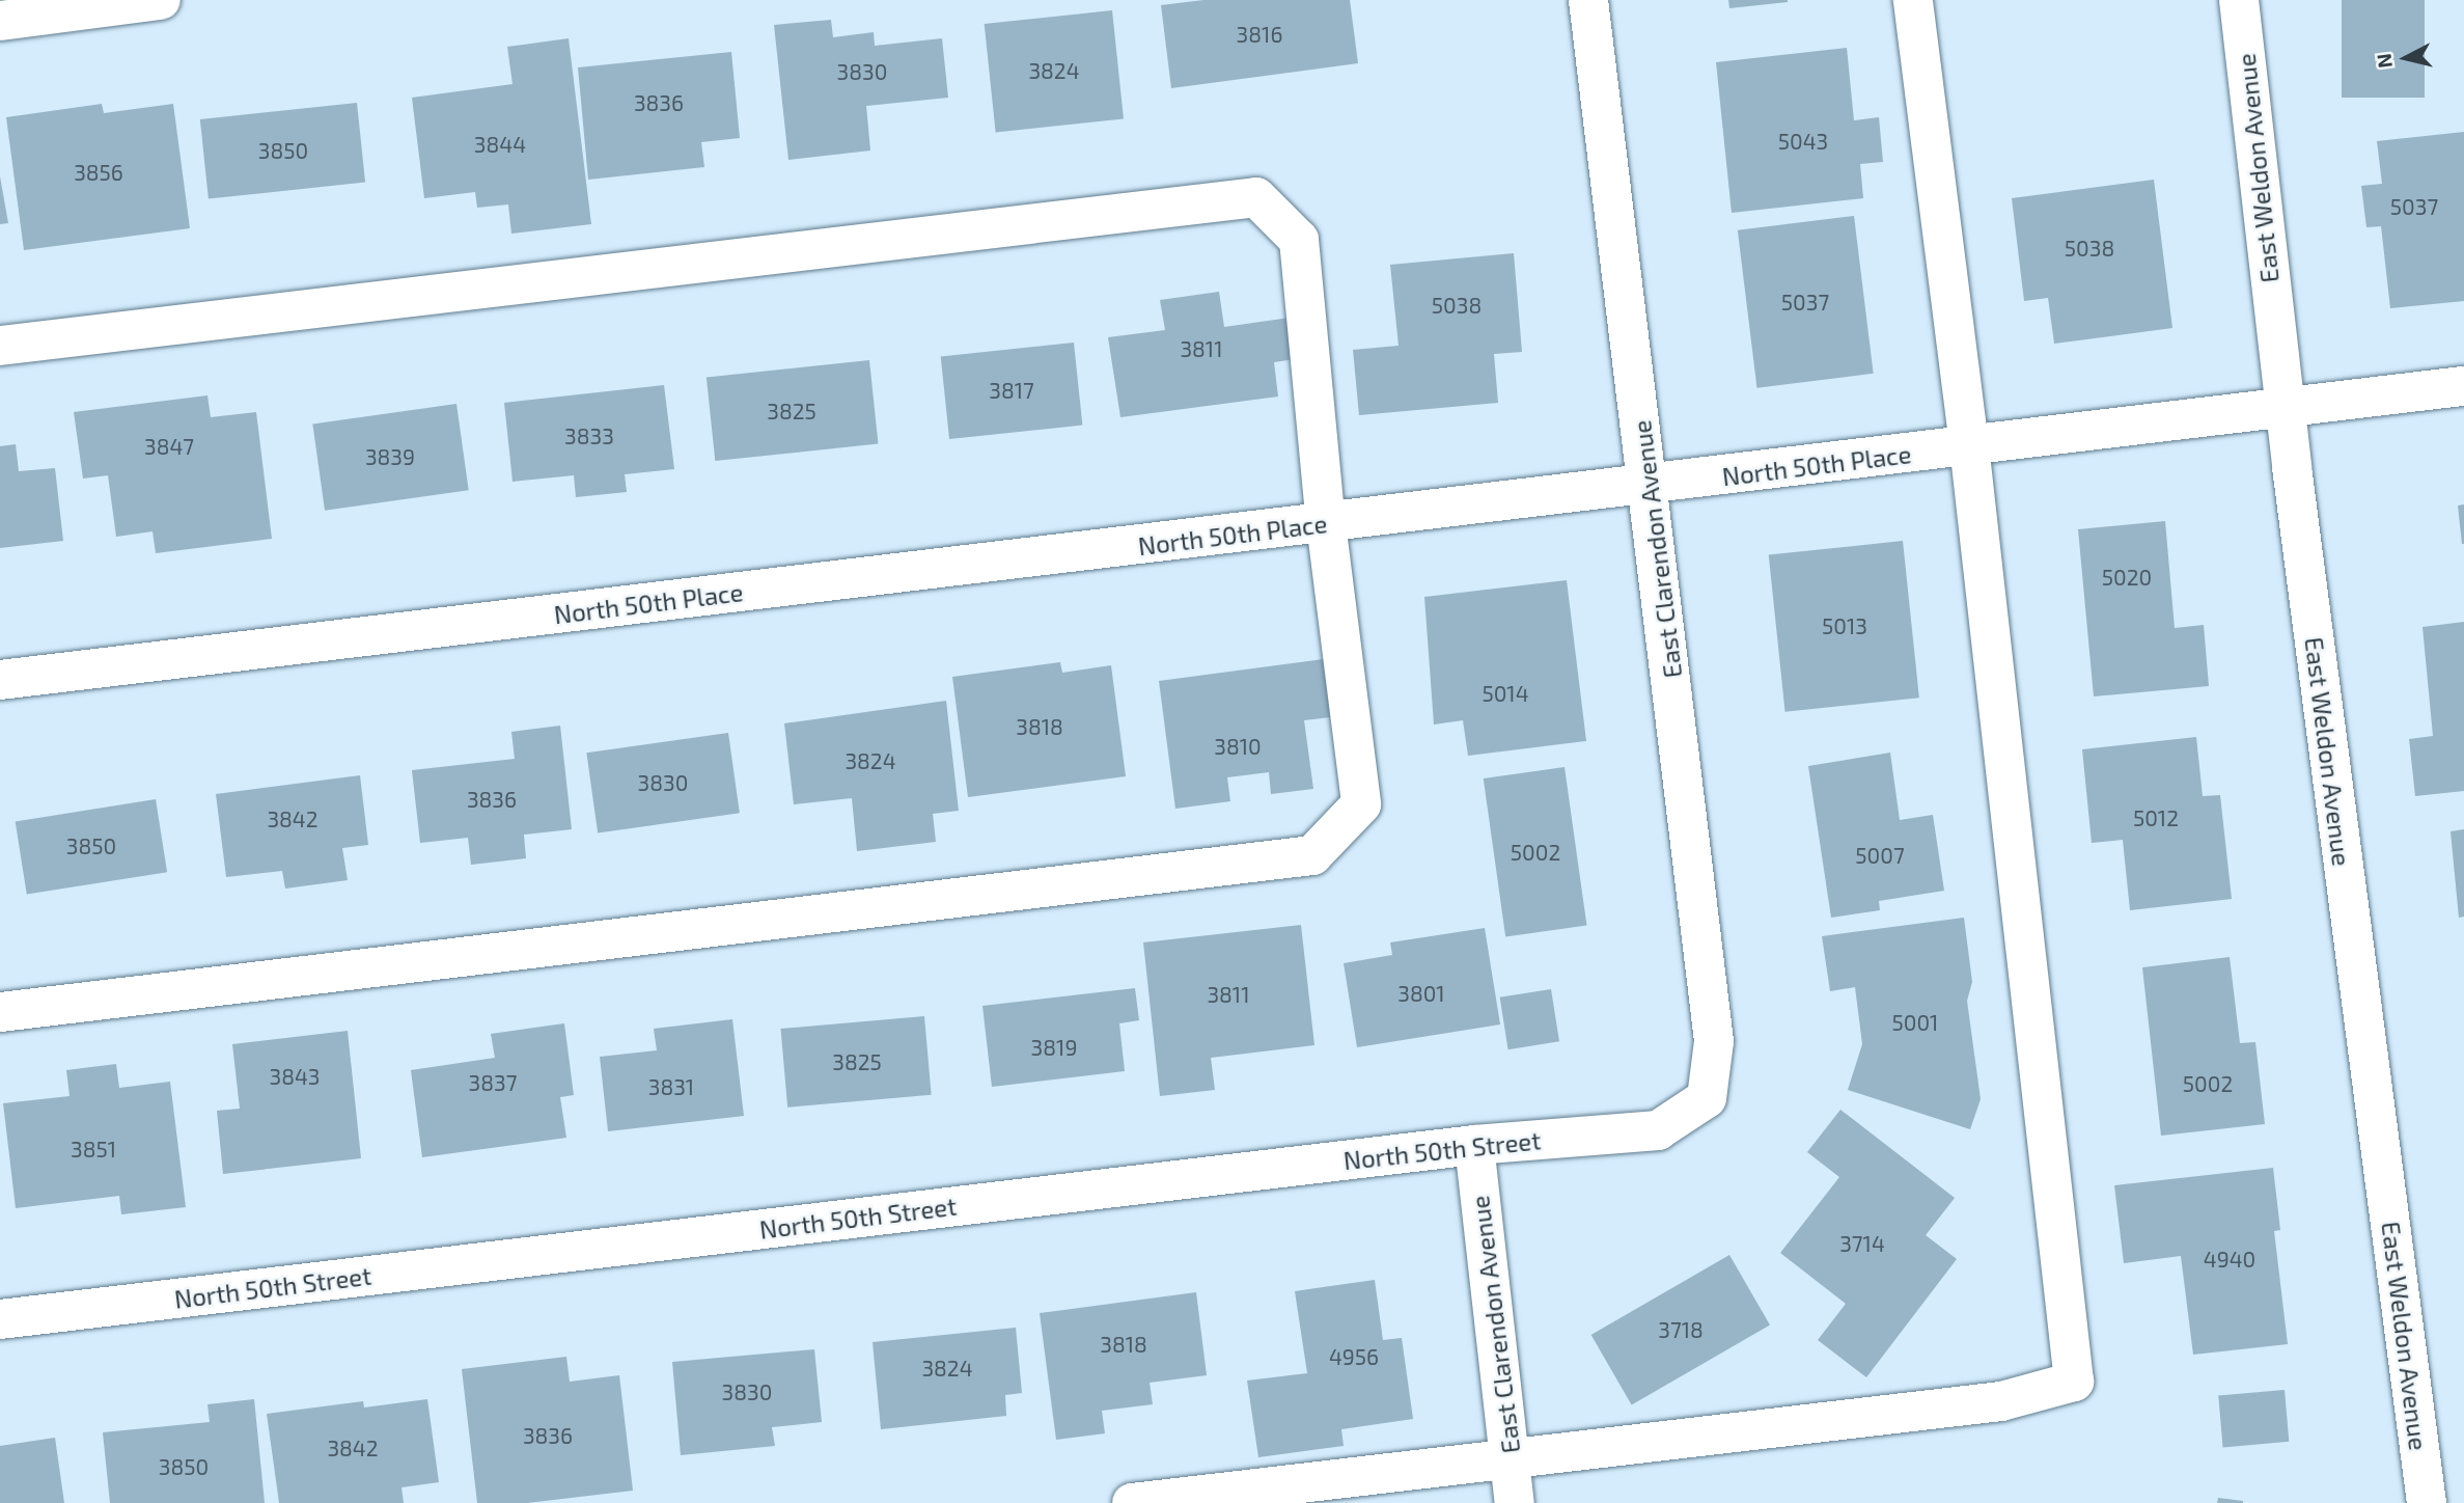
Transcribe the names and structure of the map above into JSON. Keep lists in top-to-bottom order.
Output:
{
  "streets": {
    "street": [
      "East Weldon Avenue",
      "North 50th Place",
      "East Clarendon Avenue",
      "North 50th Street"
    ]
  },
  "crossings": [
    ["East Weldon Avenue", "North 50th Place"],
    ["North 50th Place", "East Clarendon Avenue"],
    ["East Clarendon Avenue", "North 50th Street"]
  ],
  "house_numbers": [
    "3816",
    "3824",
    "3830",
    "3836",
    "5043",
    "3844",
    "3850",
    "3856",
    "5037",
    "5038",
    "5037",
    "5038",
    "3811",
    "3817",
    "3825",
    "3833",
    "3847",
    "3839",
    "5020",
    "5013",
    "5014",
    "3818",
    "3810",
    "3824",
    "3830",
    "3836",
    "5012",
    "3842",
    "3850",
    "5002",
    "5007",
    "3801",
    "3811",
    "5001",
    "3819",
    "3825",
    "3843",
    "3837",
    "5002",
    "3831",
    "3851",
    "3714",
    "4940",
    "3718",
    "3818",
    "4956",
    "3824",
    "3830",
    "3836",
    "3842",
    "3850"
  ],
  "north": "left"
}
